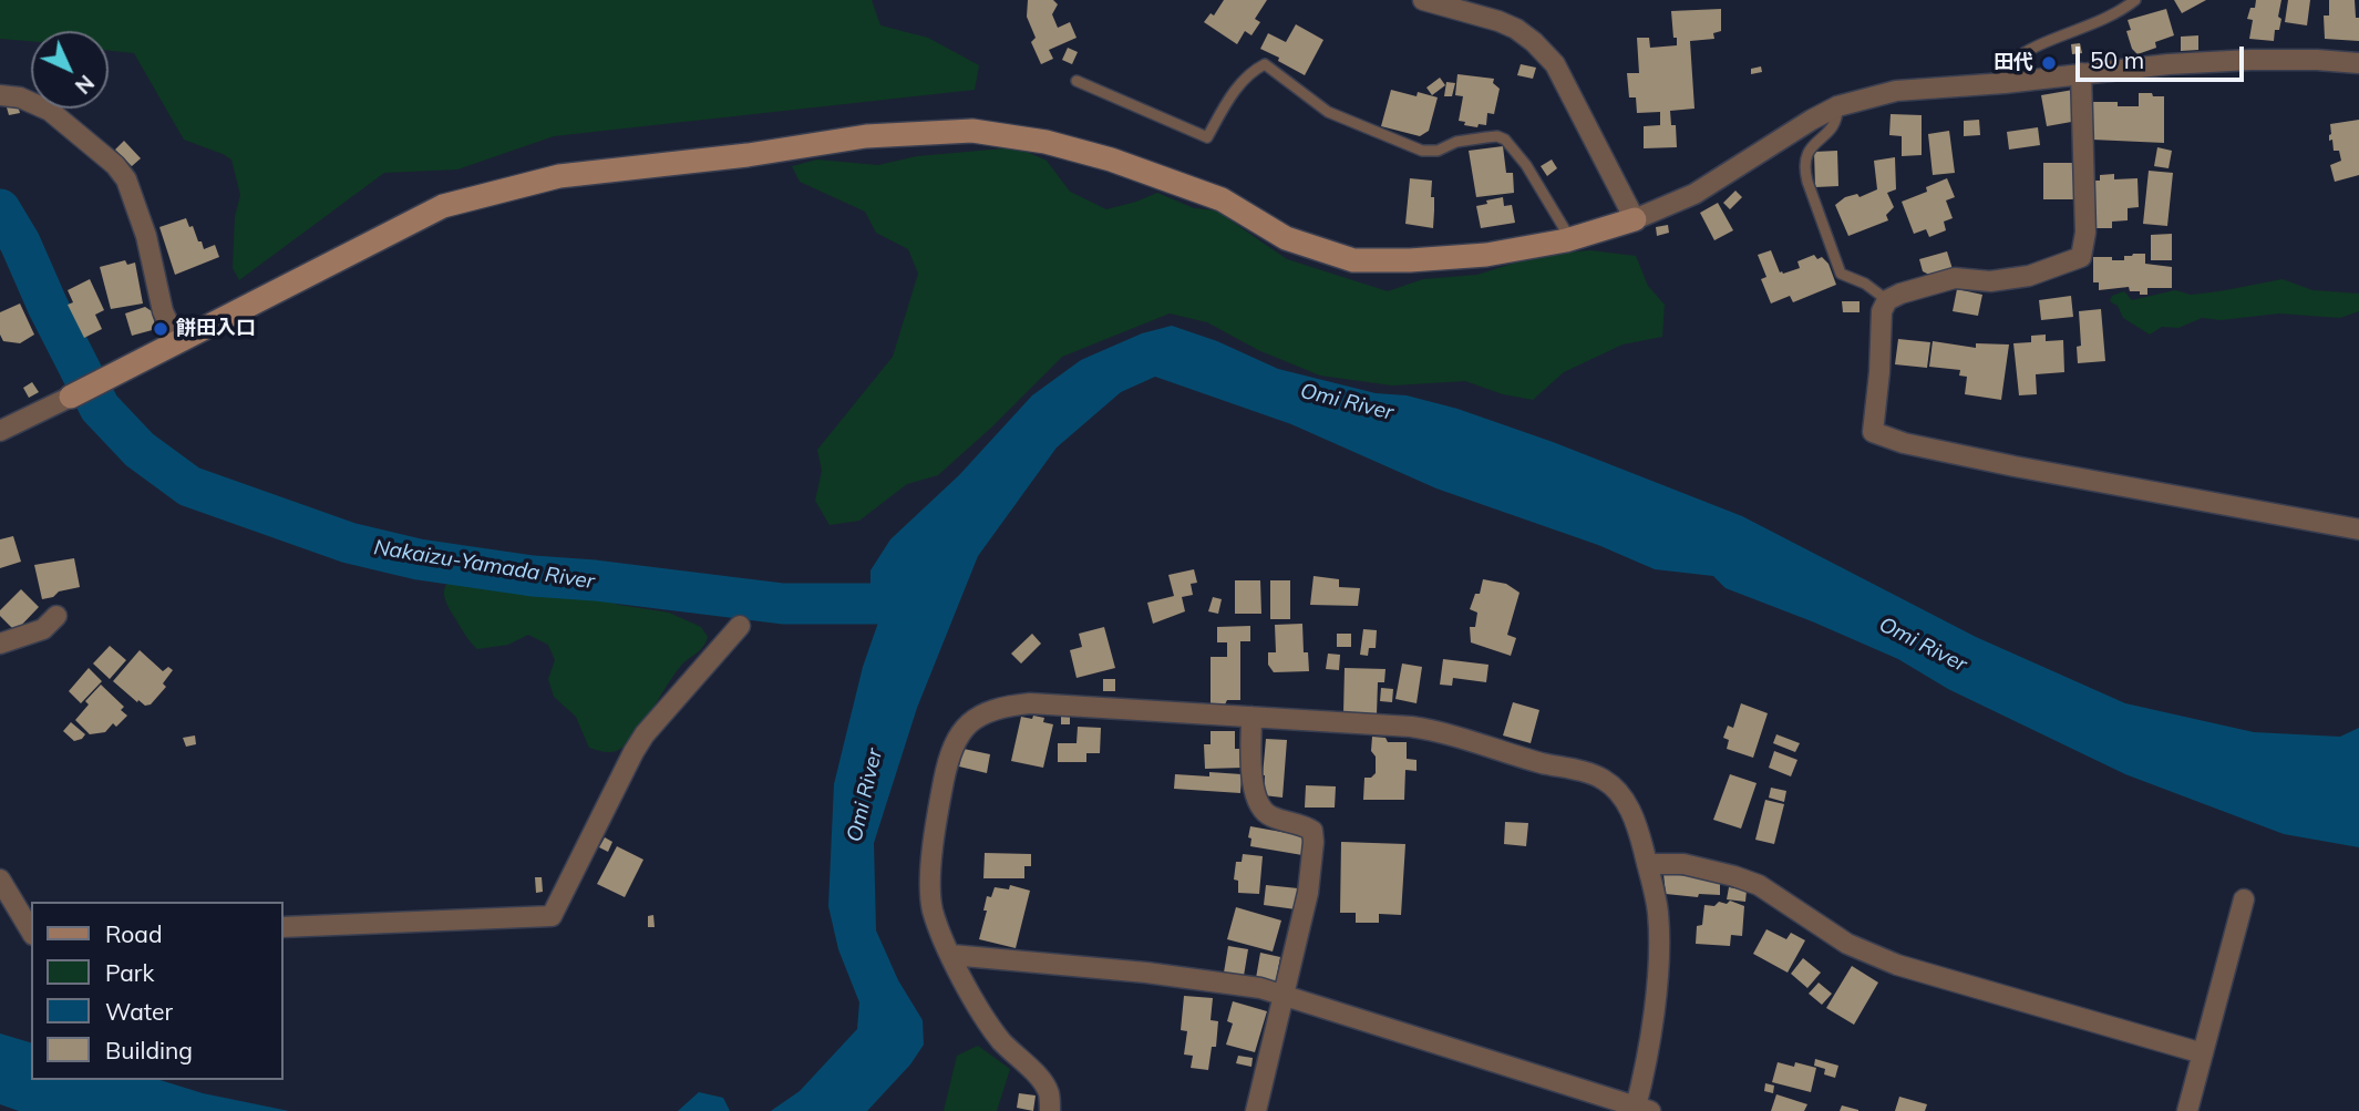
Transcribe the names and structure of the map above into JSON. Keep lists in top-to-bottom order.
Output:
{
  "water": ["Omi River", "Nakaizu-Yamada River"],
  "places": ["田代", "餅田入口"],
  "legend": [
    "Road",
    "Park",
    "Water",
    "Building"
  ],
  "scale_bar": "50 m",
  "north": "bottom right"
}
